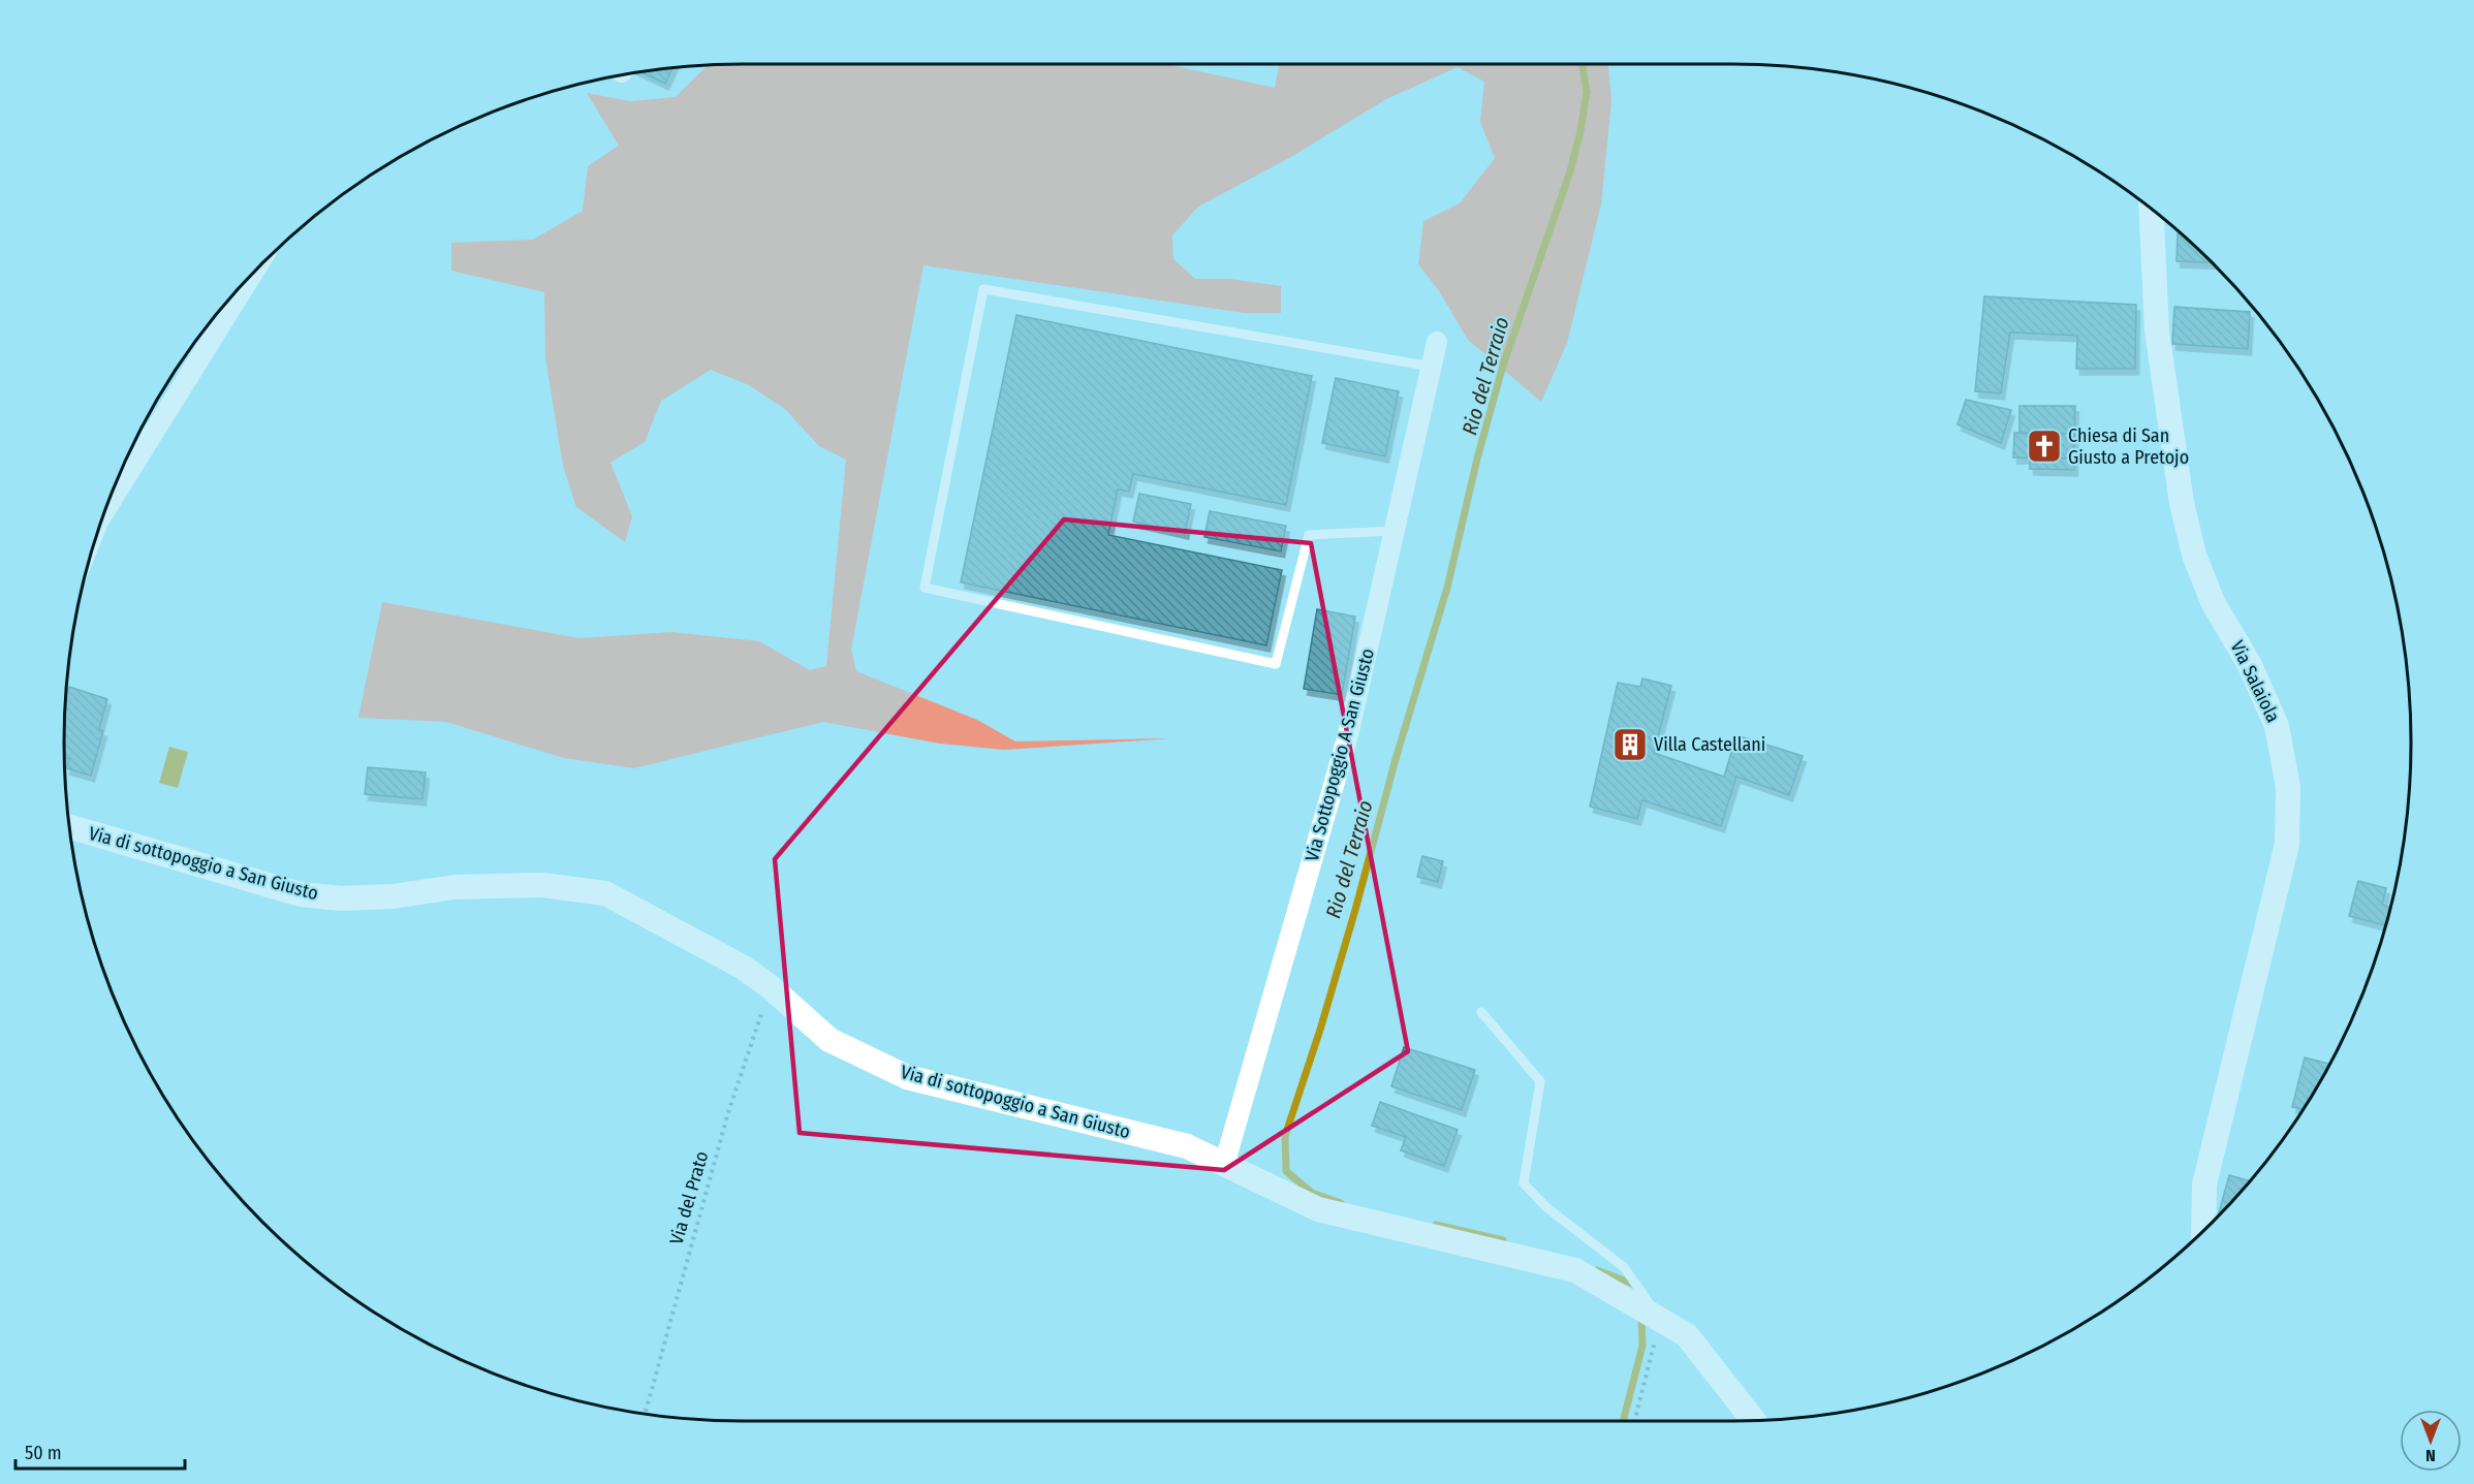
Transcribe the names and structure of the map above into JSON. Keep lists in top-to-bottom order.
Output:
{
  "streets": {
    "street": ["Via Salaiola", "Via Sottopoggio A San Giusto", "Via di sottopoggio a San Giusto"],
    "path": ["Via del Prato"]
  },
  "crossings": [
    ["Via Sottopoggio A San Giusto", "Via di sottopoggio a San Giusto"],
    ["Via di sottopoggio a San Giusto", "Via del Prato"]
  ],
  "water": ["Rio del Terraio"],
  "places": {
    "church": ["Chiesa di San Giusto a Pretojo"],
    "building": ["Villa Castellani"]
  },
  "scale_bar": "50 m",
  "north": "bottom"
}
